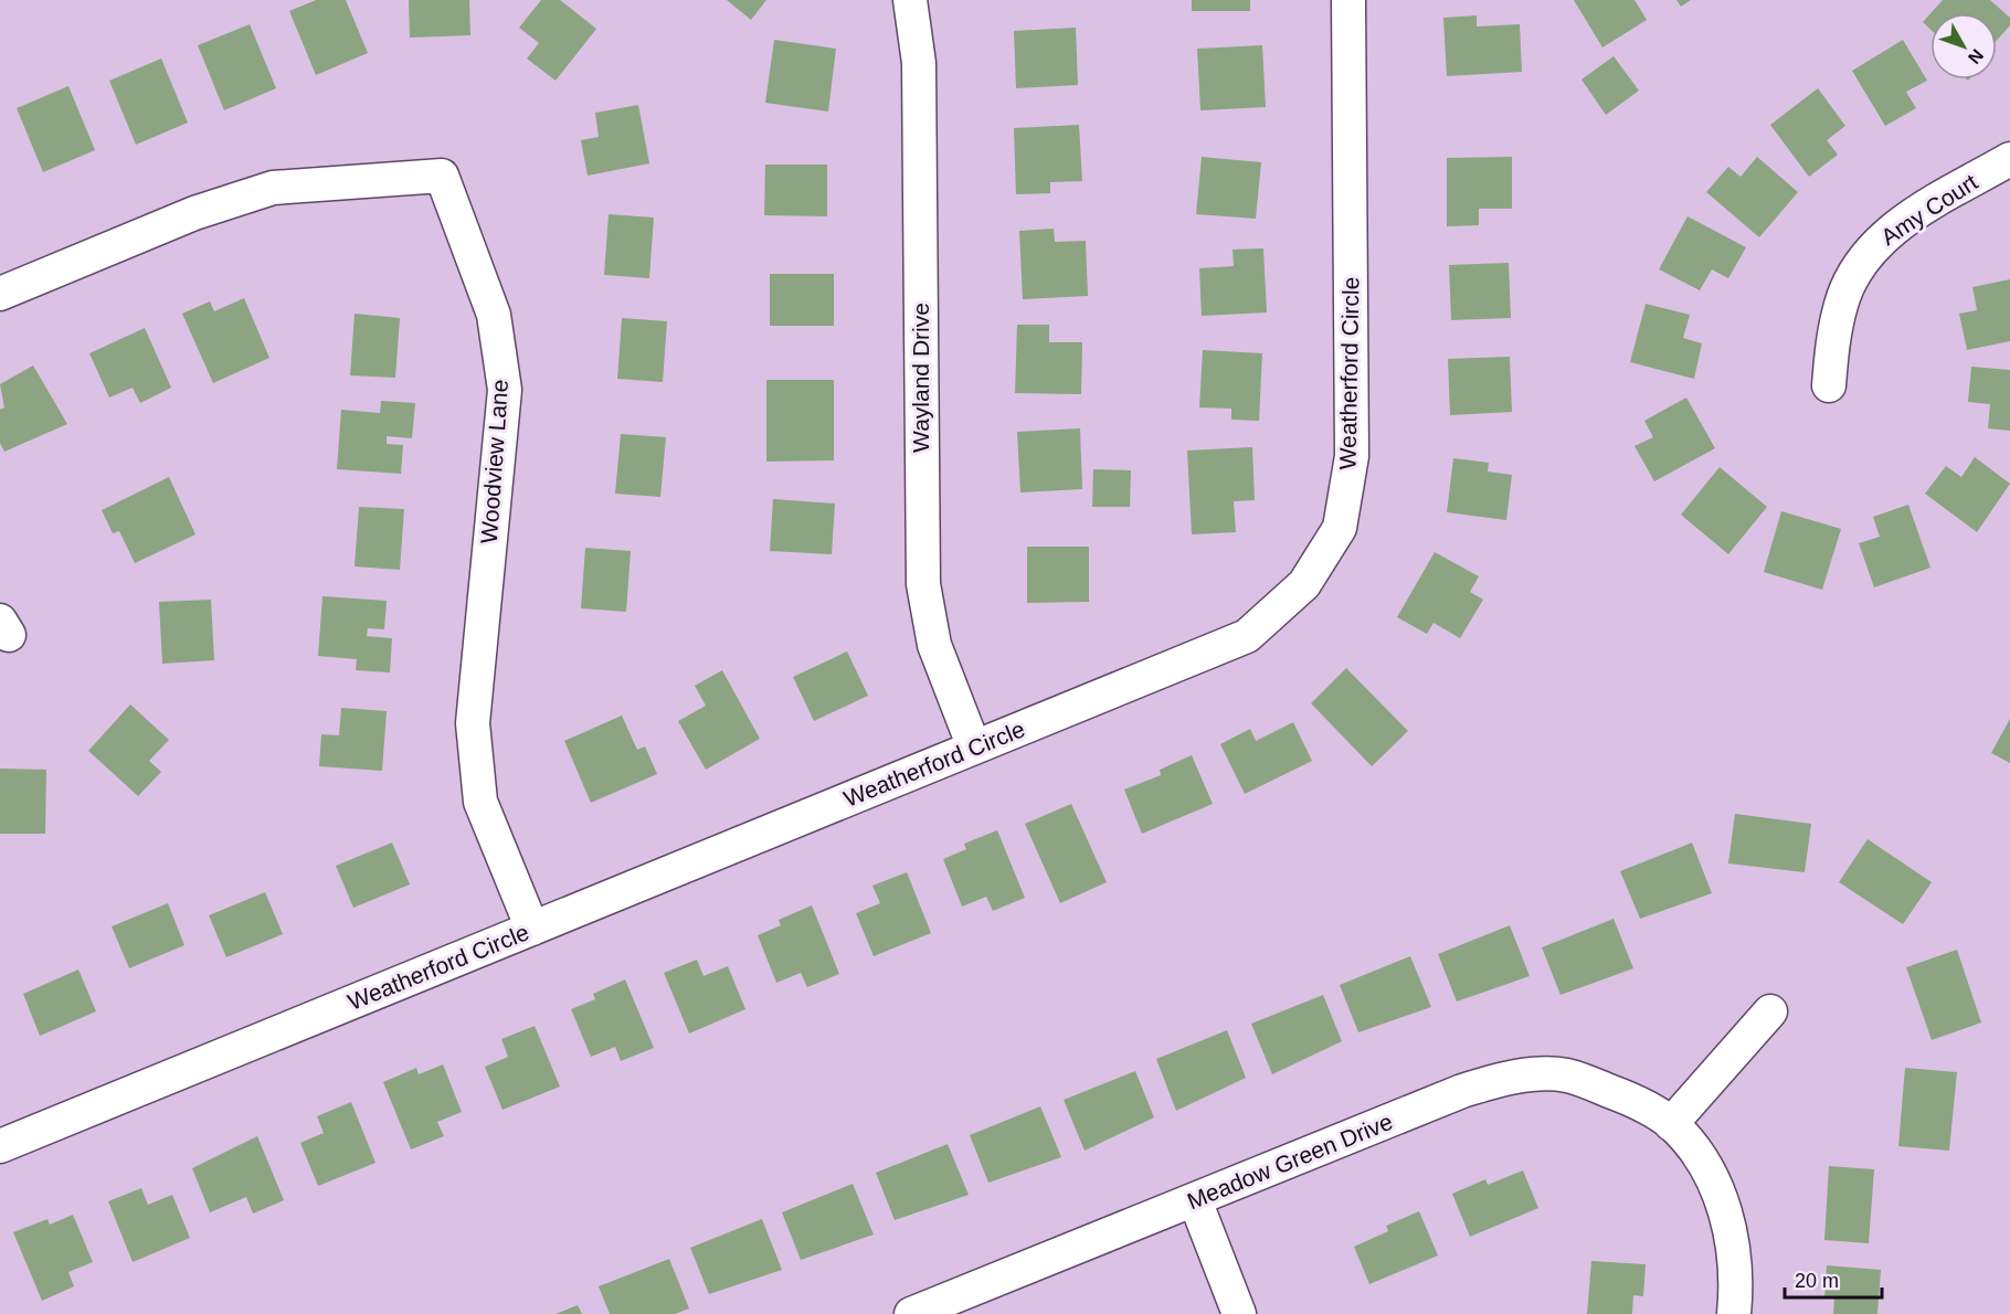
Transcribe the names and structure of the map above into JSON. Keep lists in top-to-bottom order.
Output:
{
  "streets": {
    "street": [
      "Amy Court",
      "Weatherford Circle",
      "Wayland Drive",
      "Woodview Lane",
      "Meadow Green Drive"
    ]
  },
  "crossings": [
    ["Weatherford Circle", "Wayland Drive"],
    ["Weatherford Circle", "Woodview Lane"]
  ],
  "scale_bar": "20 m",
  "north": "bottom right"
}
